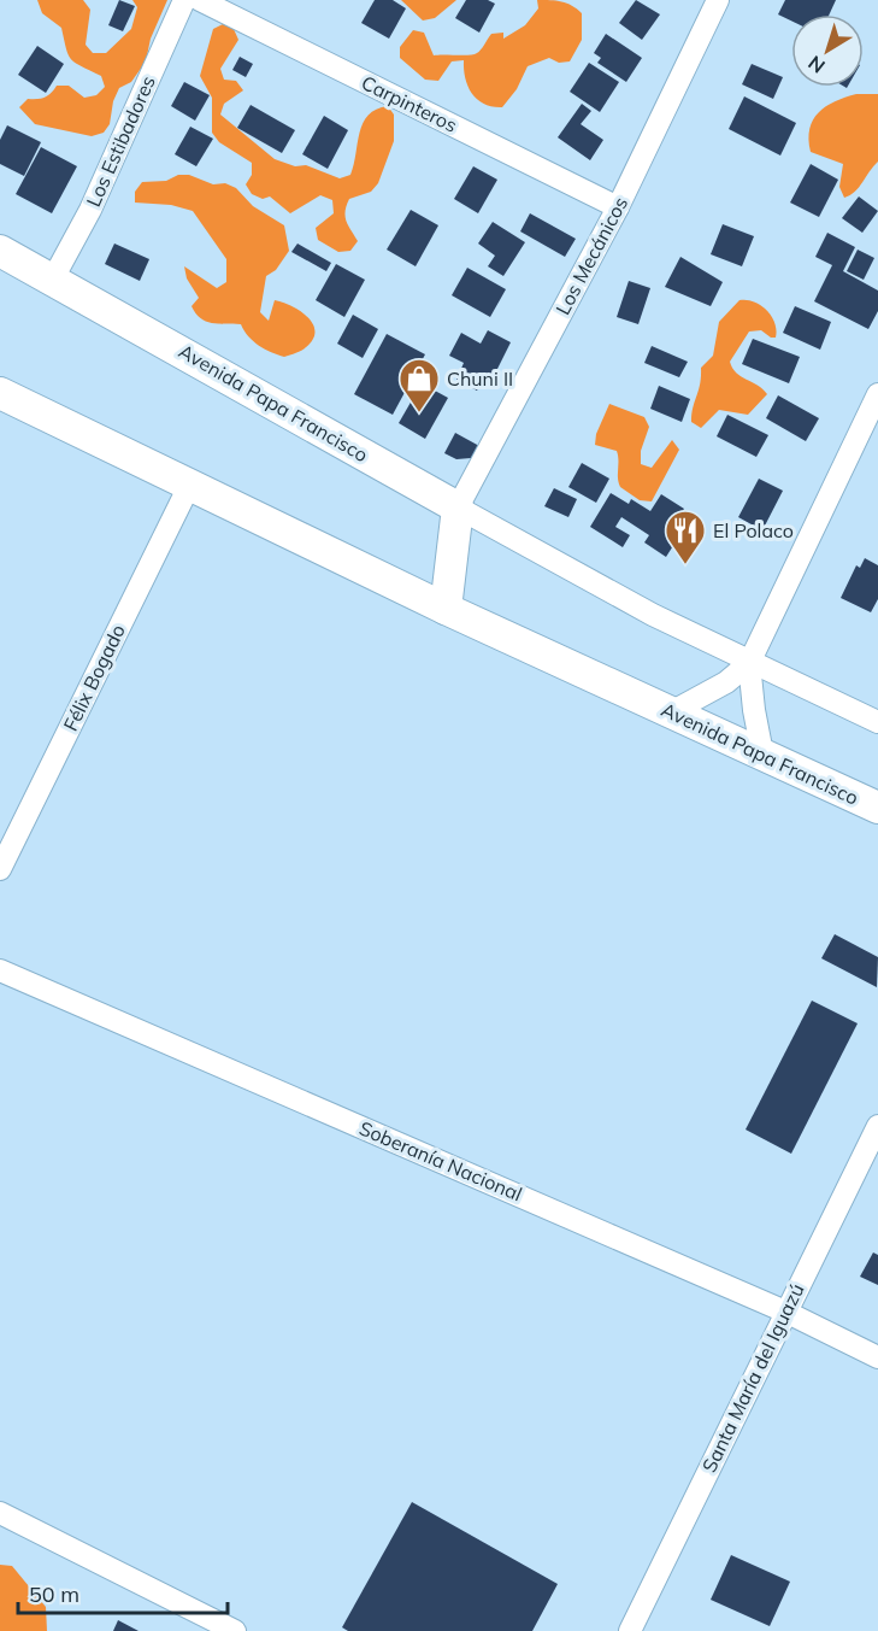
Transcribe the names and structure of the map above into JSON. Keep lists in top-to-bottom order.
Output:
{
  "streets": {
    "main road": ["Avenida Papa Francisco"],
    "street": [
      "Carpinteros",
      "Los Estibadores",
      "Los Mecánicos",
      "Félix Bogado",
      "Soberanía Nacional",
      "Santa María del Iguazú"
    ]
  },
  "crossings": [
    ["Carpinteros", "Los Mecánicos"],
    ["Los Estibadores", "Avenida Papa Francisco"],
    ["Los Mecánicos", "Avenida Papa Francisco"],
    ["Avenida Papa Francisco", "Félix Bogado"],
    ["Soberanía Nacional", "Santa María del Iguazú"]
  ],
  "places": {
    "shop": ["Chuni II"],
    "restaurant": ["El Polaco"]
  },
  "scale_bar": "50 m",
  "north": "bottom left"
}
